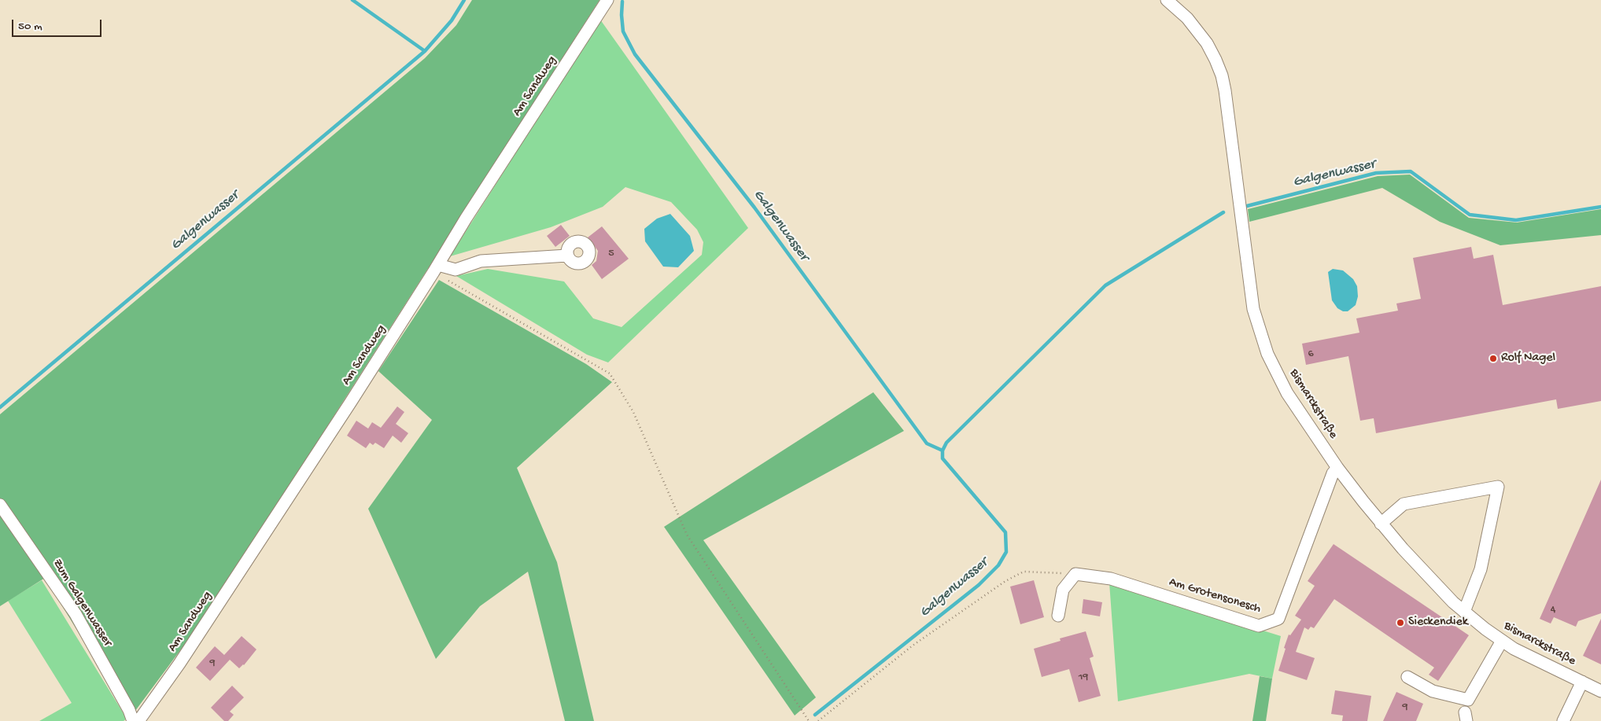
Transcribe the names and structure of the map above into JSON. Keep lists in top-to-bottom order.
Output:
{
  "streets": {
    "street": [
      "Am Sandweg",
      "Bismarckstraße",
      "Am Grotensonesch",
      "Zum Galgenwasser"
    ]
  },
  "crossings": [
    ["Bismarckstraße", "Am Grotensonesch"]
  ],
  "water": ["Galgenwasser"],
  "places": ["Rolf Nagel", "Sieckendiek"],
  "house_numbers": [
    "5",
    "6",
    "4",
    "9",
    "19",
    "9"
  ],
  "scale_bar": "50 m"
}
